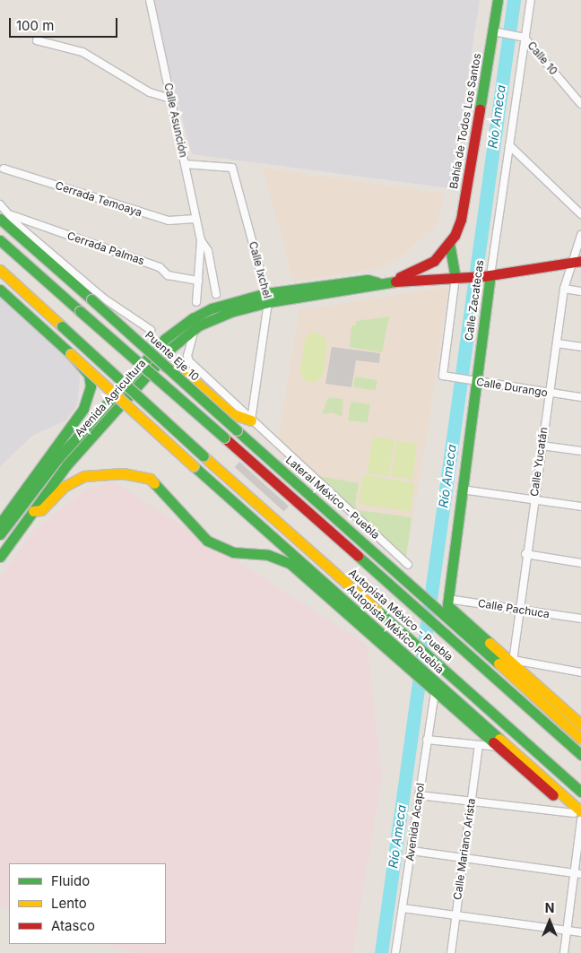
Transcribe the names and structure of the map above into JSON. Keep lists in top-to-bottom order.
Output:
{
  "streets": {
    "main road": [
      "Bahía de Todos Los Santos",
      "Calle Zacatecas",
      "Puente Eje 10",
      "Avenida Agricultura",
      "Lateral México - Puebla",
      "Autopista México - Puebla",
      "Autopista México Puebla"
    ],
    "street": [
      "Calle 10",
      "Calle Asunción",
      "Cerrada Temoaya",
      "Cerrada Palmas",
      "Calle Ixchel",
      "Calle Durango",
      "Calle Yucatán",
      "Calle Pachuca",
      "Avenida Acapol",
      "Calle Mariano Arista"
    ]
  },
  "crossings": [
    ["Calle 10", "Bahía de Todos Los Santos"],
    ["Calle 10", "Calle Zacatecas"],
    ["Calle Asunción", "Cerrada Temoaya"],
    ["Calle Asunción", "Cerrada Palmas"],
    ["Calle Asunción", "Calle Ixchel"],
    ["Bahía de Todos Los Santos", "Avenida Agricultura"],
    ["Calle Ixchel", "Avenida Agricultura"],
    ["Calle Zacatecas", "Calle Durango"],
    ["Calle Zacatecas", "Calle Pachuca"],
    ["Puente Eje 10", "Lateral México - Puebla"],
    ["Calle Durango", "Calle Yucatán"],
    ["Calle Yucatán", "Calle Pachuca"],
    ["Autopista México Puebla", "Avenida Acapol"]
  ],
  "water": ["Río Ameca"],
  "legend": ["Fluido", "Lento", "Atasco"],
  "scale_bar": "100 m",
  "north": "top"
}
